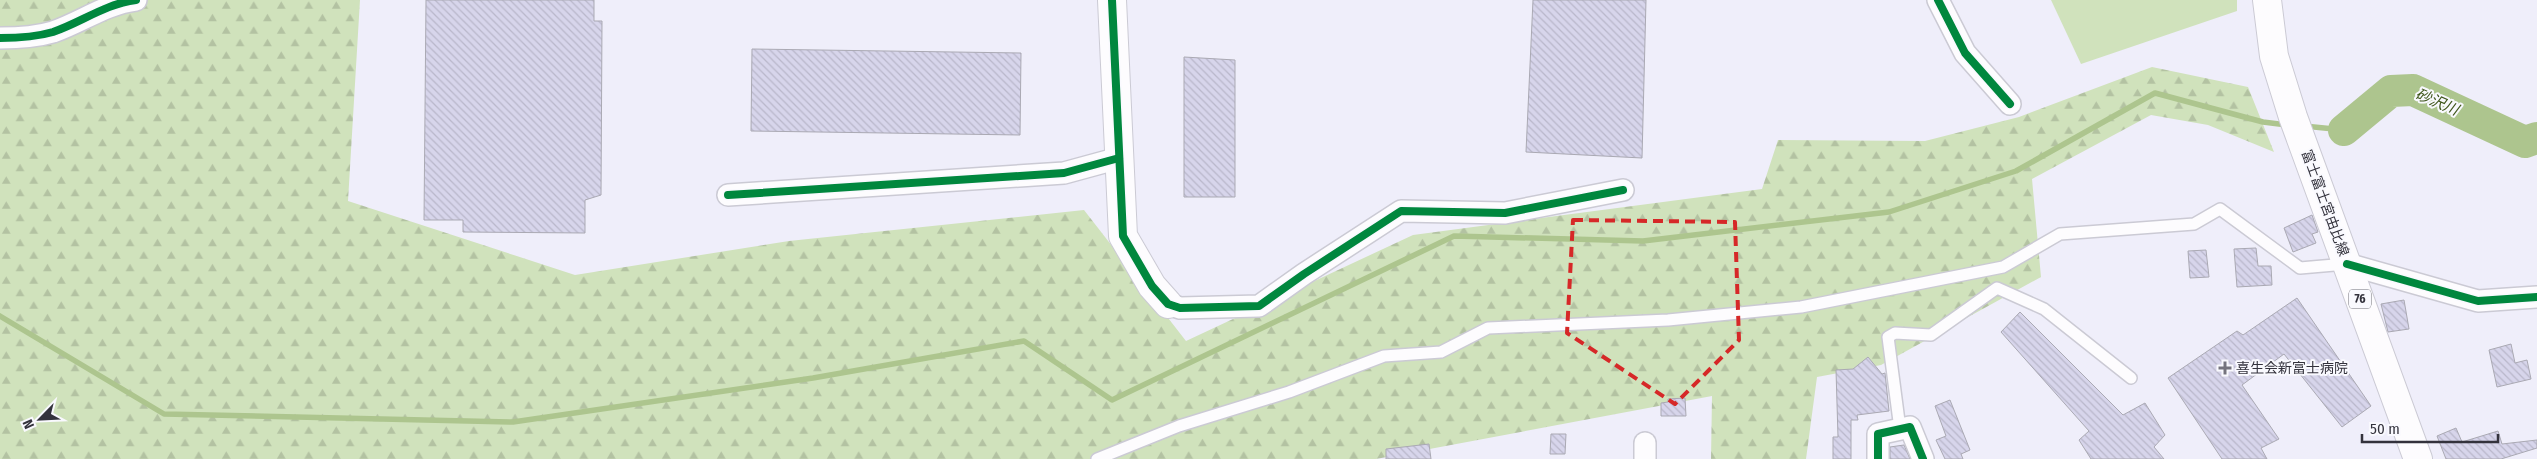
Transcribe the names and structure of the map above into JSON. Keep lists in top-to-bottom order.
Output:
{
  "streets": {
    "main road": ["富士富士宮由比線", "76"]
  },
  "water": ["砂沢川"],
  "places": {
    "health": ["喜生会新富士病院"]
  },
  "scale_bar": "50 m",
  "north": "bottom left"
}
